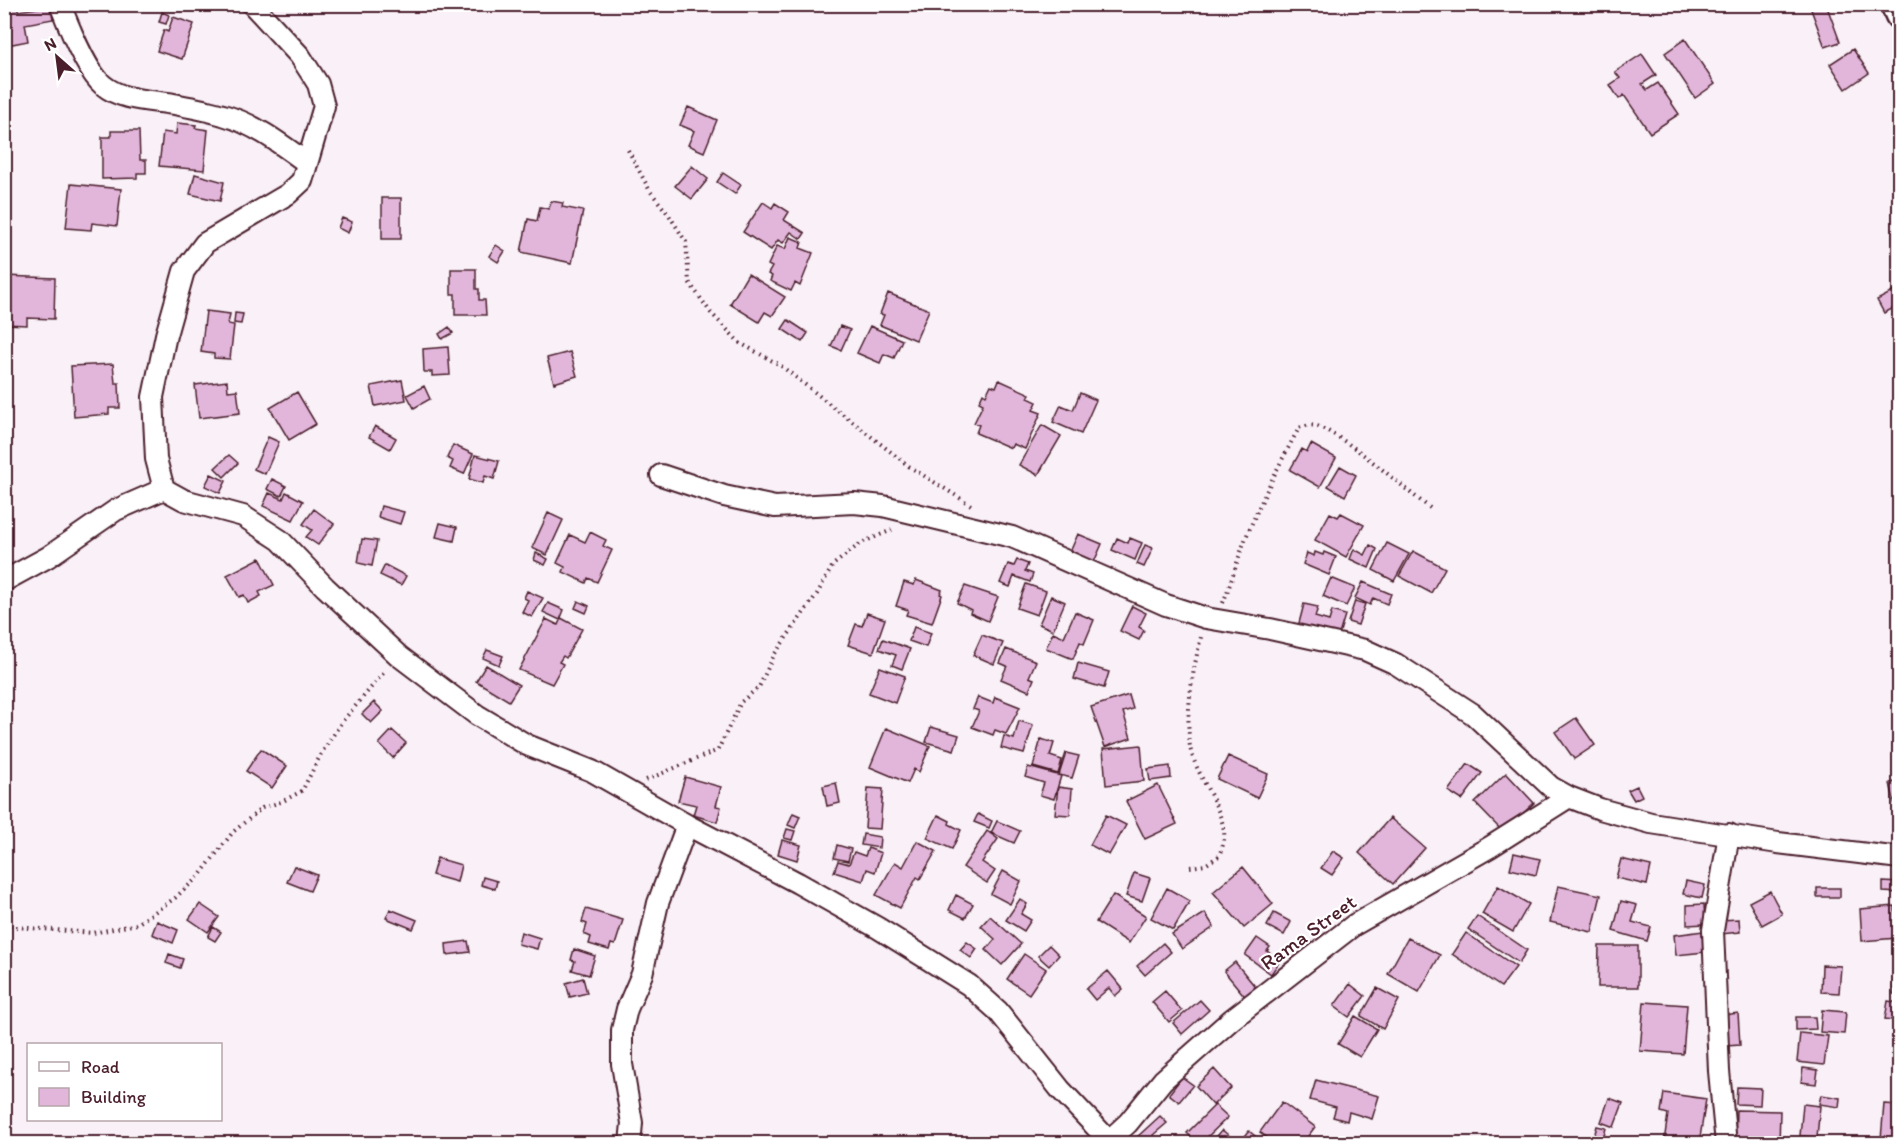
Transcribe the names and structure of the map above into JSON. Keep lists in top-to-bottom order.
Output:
{
  "streets": {
    "street": ["Rama Street"]
  },
  "legend": ["Road", "Building"],
  "north": "top left"
}
